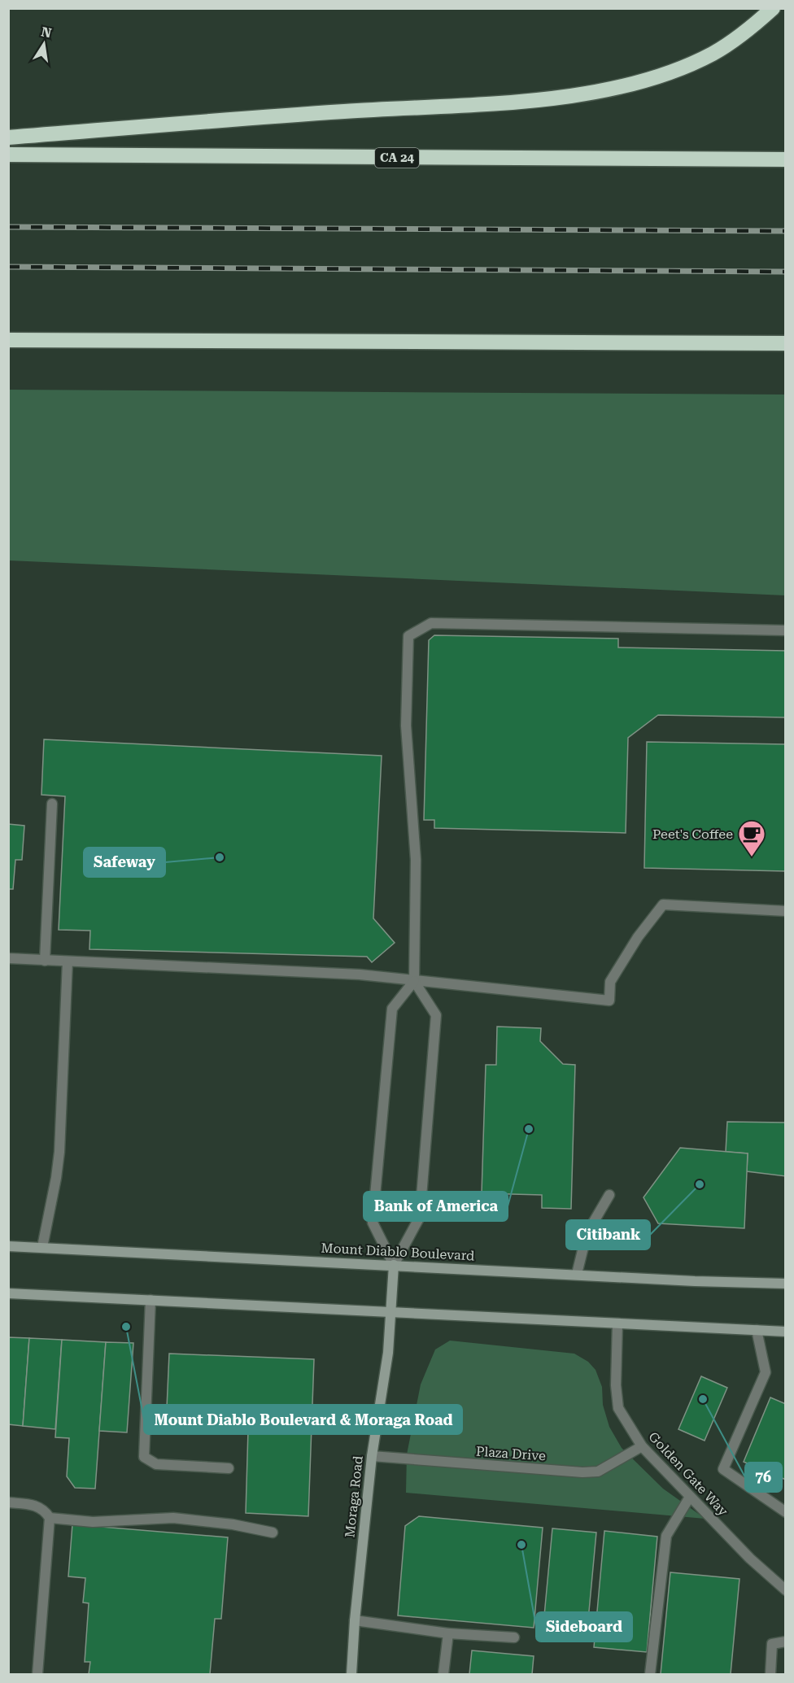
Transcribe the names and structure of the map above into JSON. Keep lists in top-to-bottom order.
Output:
{
  "streets": {
    "highway": ["CA 24"],
    "main road": ["Mount Diablo Boulevard", "Moraga Road"],
    "street": ["Plaza Drive", "Golden Gate Way"]
  },
  "crossings": [
    ["Mount Diablo Boulevard", "Moraga Road"],
    ["Plaza Drive", "Golden Gate Way"],
    ["Plaza Drive", "Moraga Road"]
  ],
  "places": {
    "other": [
      "Safeway",
      "Bank of America",
      "Citibank",
      "Mount Diablo Boulevard & Moraga Road",
      "76",
      "Sideboard"
    ],
    "cafe": ["Peet's Coffee"]
  },
  "north": "top"
}
